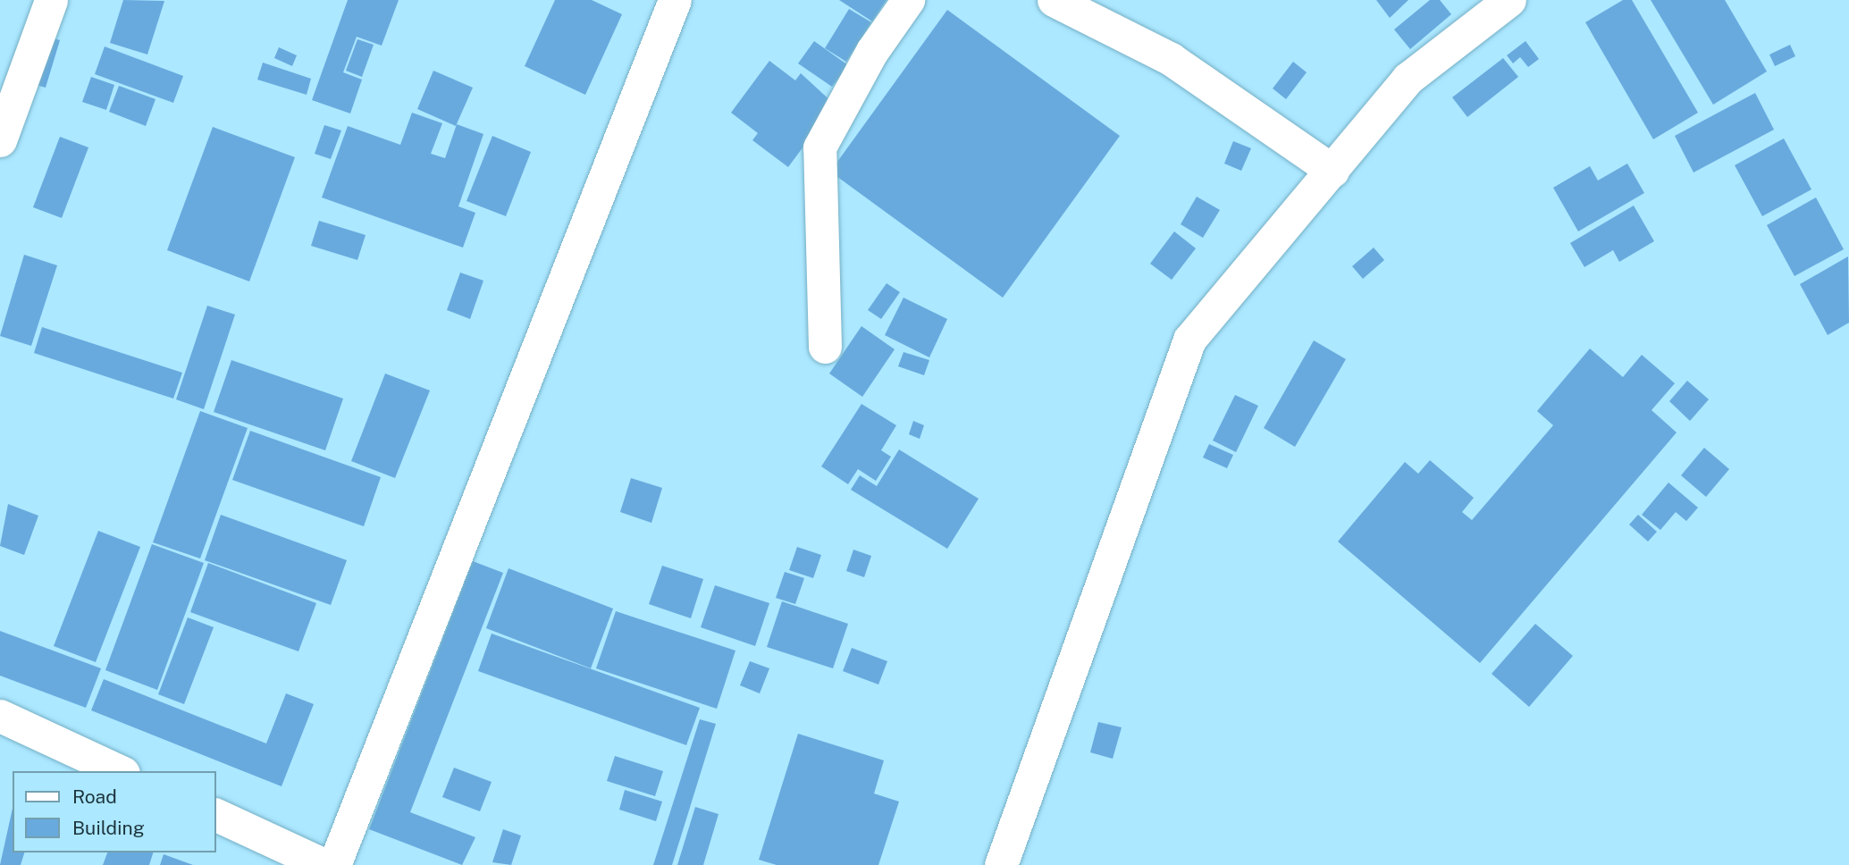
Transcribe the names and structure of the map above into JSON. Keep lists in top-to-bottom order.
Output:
{
  "legend": ["Road", "Building"]
}
